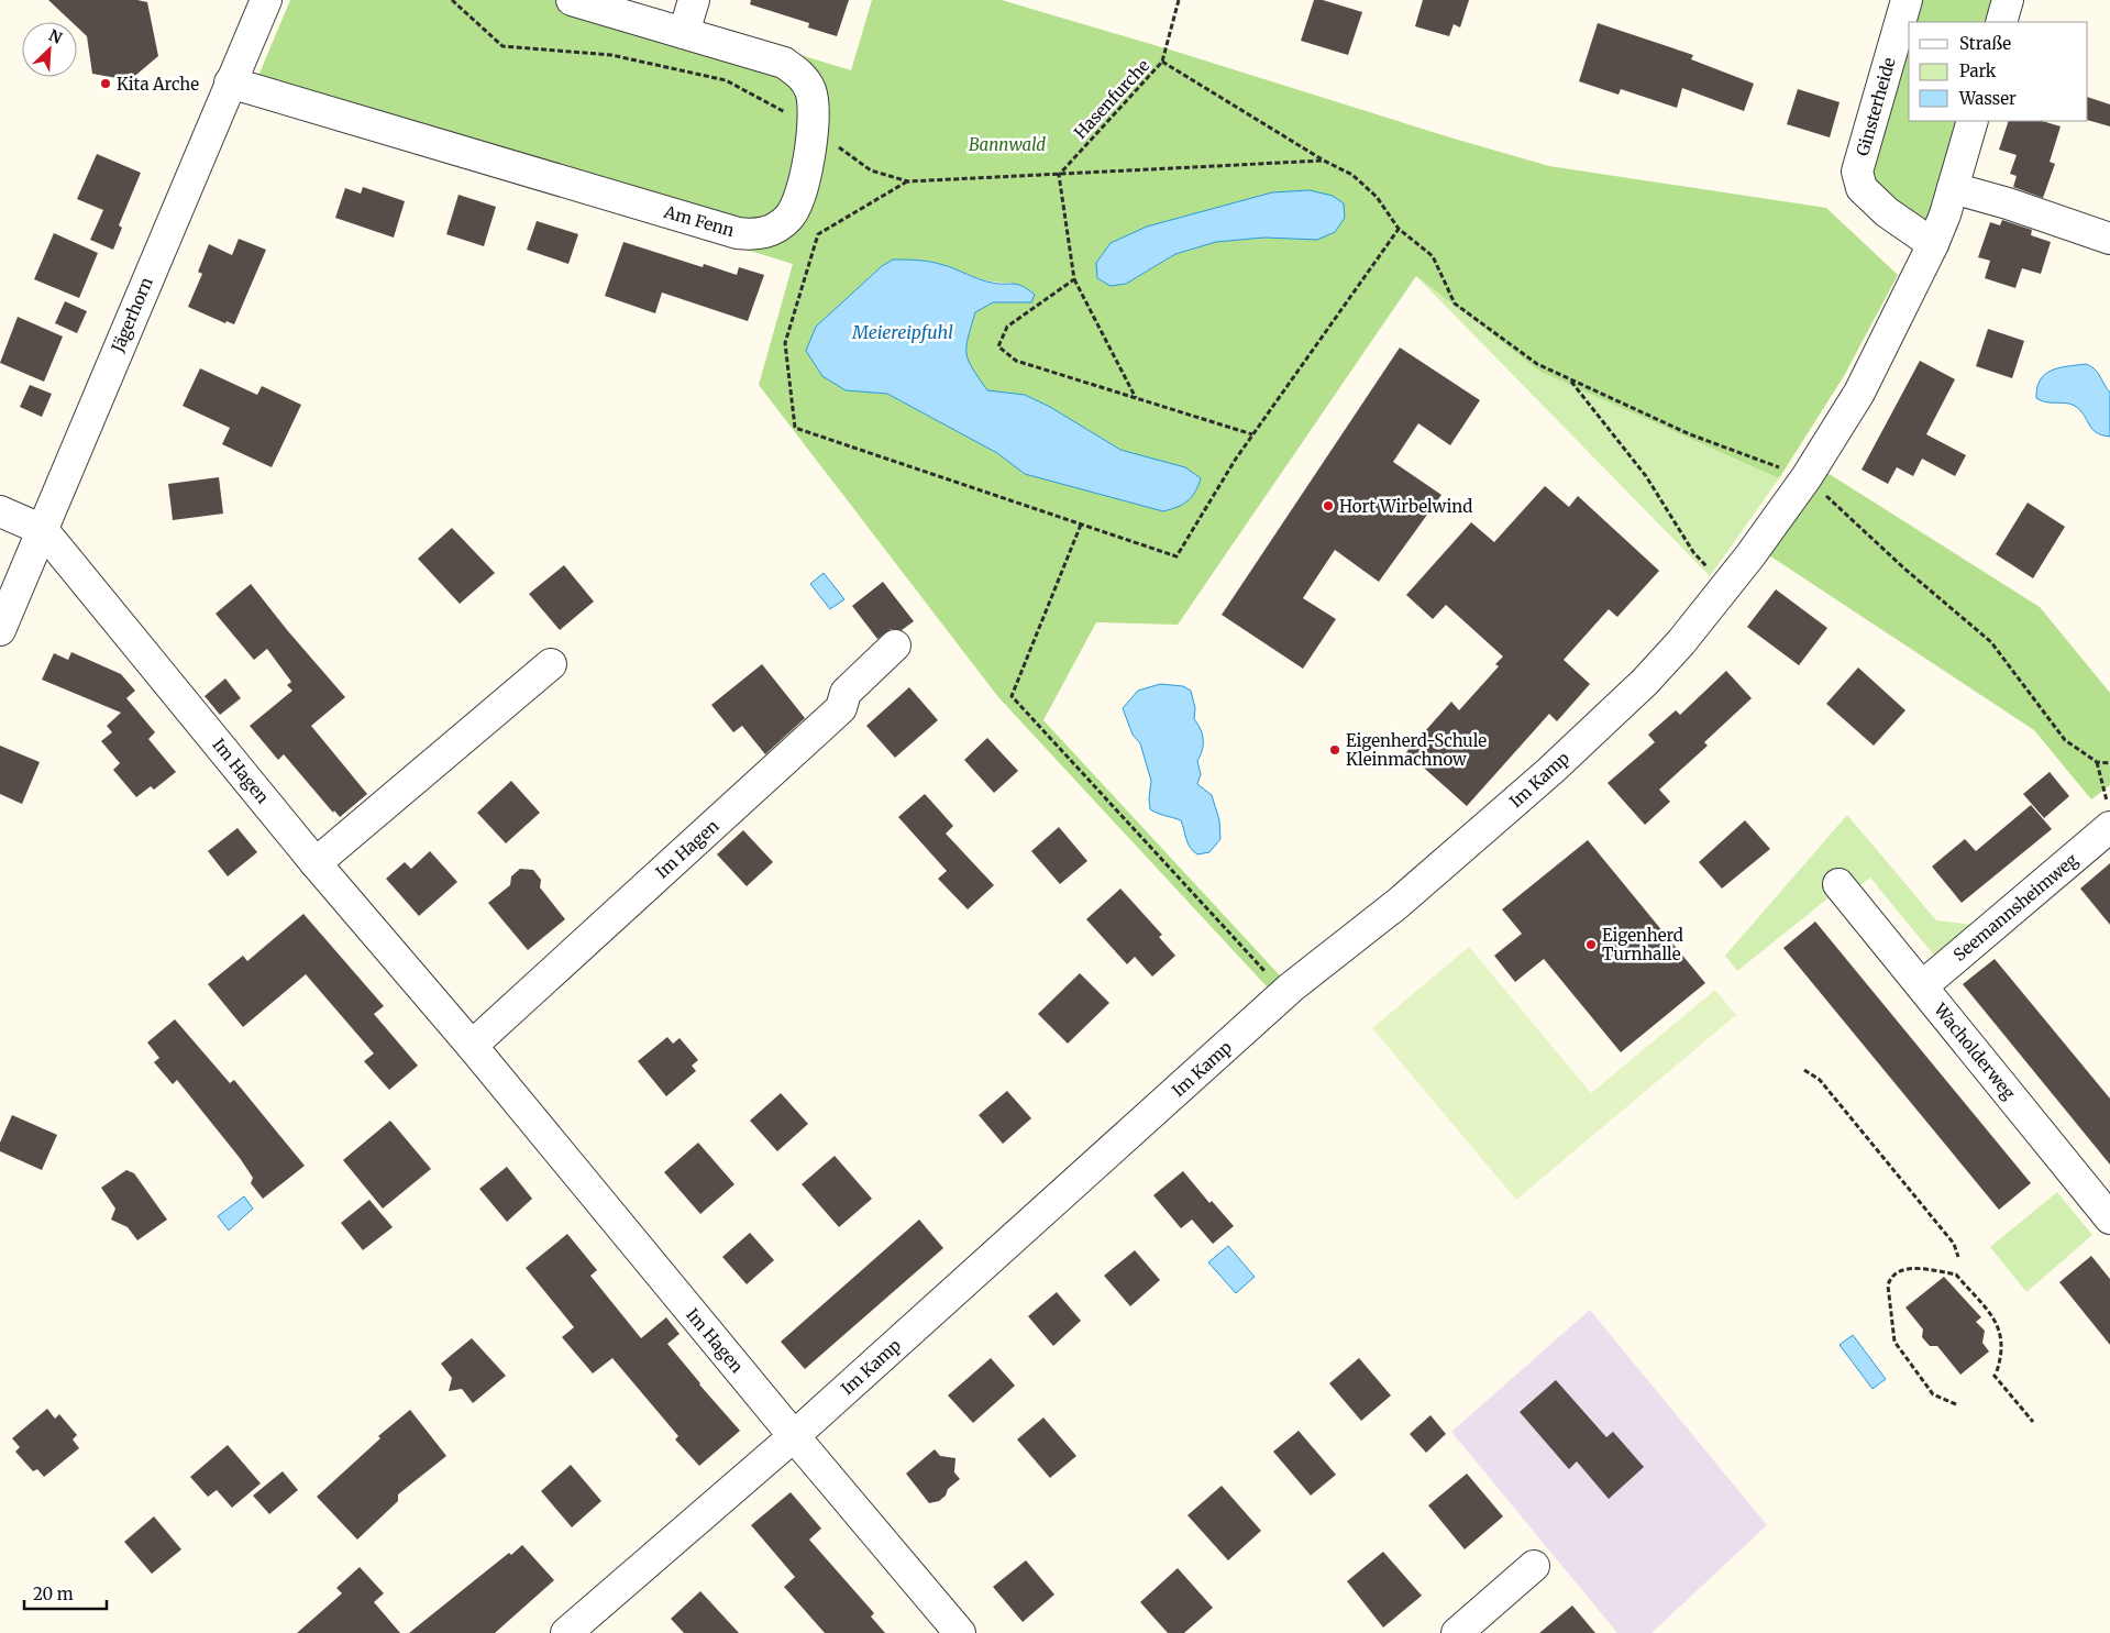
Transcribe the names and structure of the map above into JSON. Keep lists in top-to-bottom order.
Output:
{
  "streets": {
    "street": [
      "Ginsterheide",
      "Am Fenn",
      "Jägerhorn",
      "Im Hagen",
      "Im Kamp",
      "Seemannsheimweg",
      "Wacholderweg"
    ],
    "path": ["Hasenfurche"]
  },
  "crossings": [
    ["Am Fenn", "Jägerhorn"],
    ["Jägerhorn", "Im Hagen"],
    ["Im Hagen", "Im Kamp"],
    ["Seemannsheimweg", "Wacholderweg"]
  ],
  "water": ["Meiereipfuhl"],
  "parks": ["Bannwald"],
  "places": [
    "Kita Arche",
    "Hort Wirbelwind",
    "Eigenherd-Schule Kleinmachnow",
    "Eigenherd Turnhalle"
  ],
  "legend": ["Straße", "Park", "Wasser"],
  "scale_bar": "20 m",
  "north": "top right"
}
